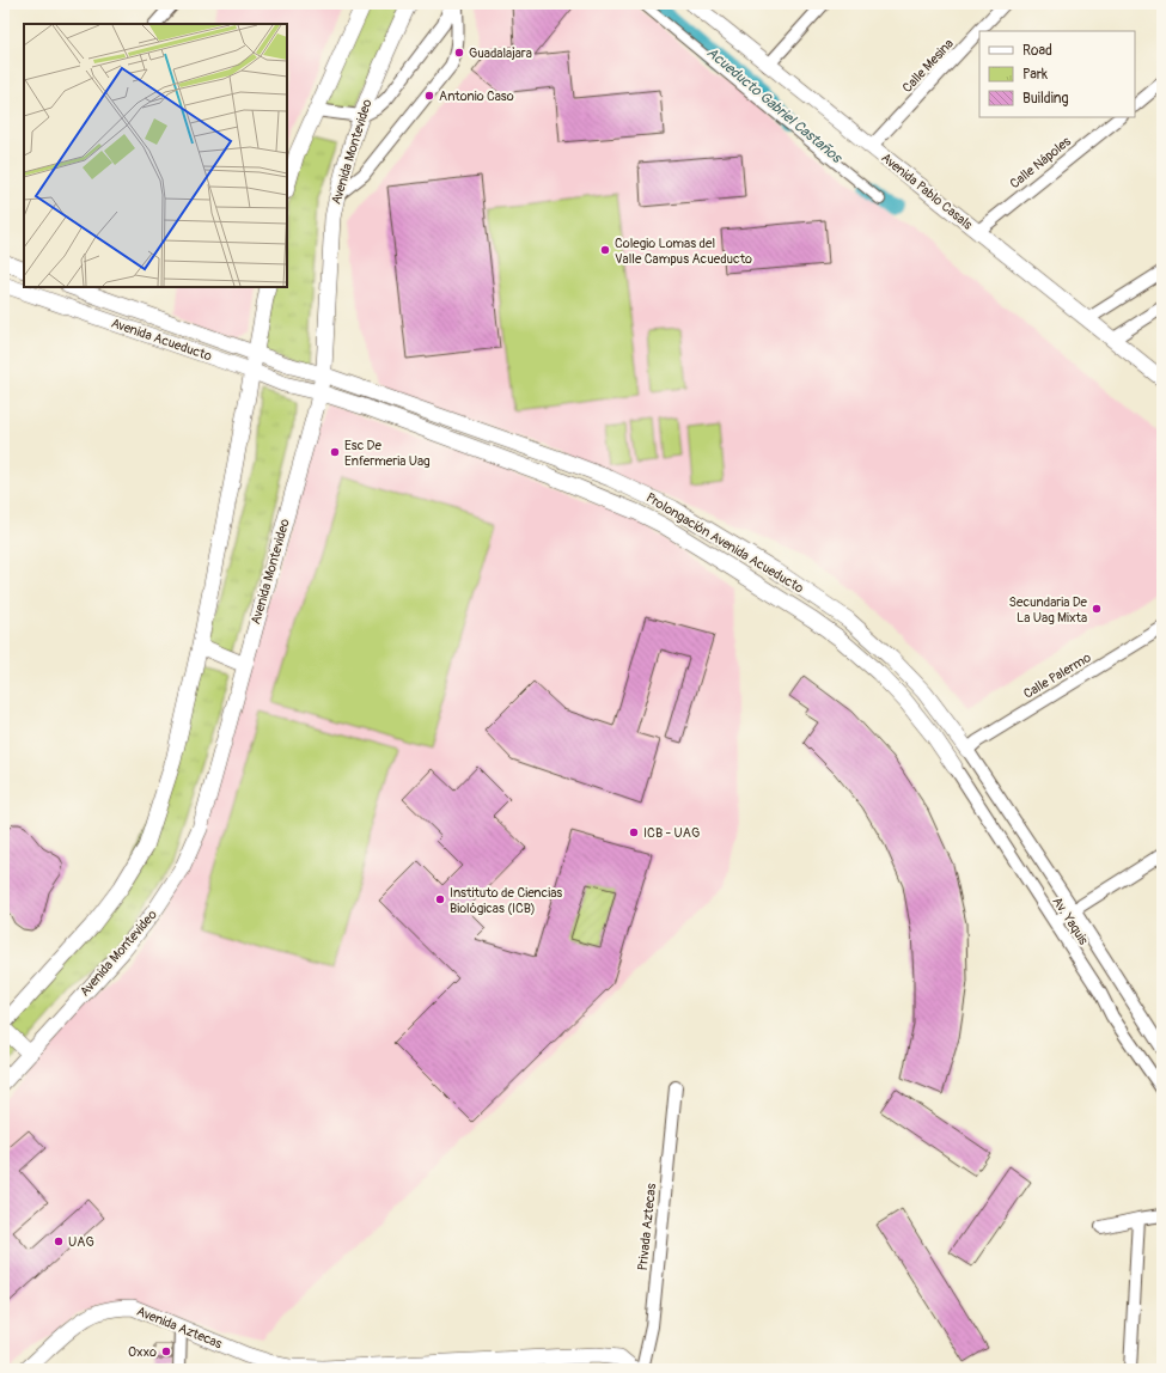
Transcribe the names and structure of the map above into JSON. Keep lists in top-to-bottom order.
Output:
{
  "streets": {
    "street": [
      "Calle Mesina",
      "Avenida Montevideo",
      "Calle Nápoles",
      "Avenida Pablo Casals",
      "Avenida Acueducto",
      "Prolongación Avenida Acueducto",
      "Calle Palermo",
      "Av. Yaquis",
      "Privada Aztecas",
      "Avenida Aztecas"
    ]
  },
  "crossings": [
    ["Calle Mesina", "Avenida Pablo Casals"],
    ["Avenida Montevideo", "Avenida Acueducto"],
    ["Avenida Montevideo", "Prolongación Avenida Acueducto"],
    ["Calle Nápoles", "Avenida Pablo Casals"],
    ["Avenida Acueducto", "Prolongación Avenida Acueducto"],
    ["Prolongación Avenida Acueducto", "Calle Palermo"],
    ["Prolongación Avenida Acueducto", "Av. Yaquis"],
    ["Calle Palermo", "Av. Yaquis"]
  ],
  "water": ["Acueducto Gabriel Castaños"],
  "places": [
    "Guadalajara",
    "Antonio Caso",
    "Colegio Lomas del Valle Campus Acueducto",
    "Esc De Enfermeria Uag",
    "Secundaria De La Uag Mixta",
    "ICB - UAG",
    "Instituto de Ciencias Biológicas (ICB)",
    "UAG",
    "Oxxo"
  ],
  "legend": ["Road", "Park", "Building"]
}
